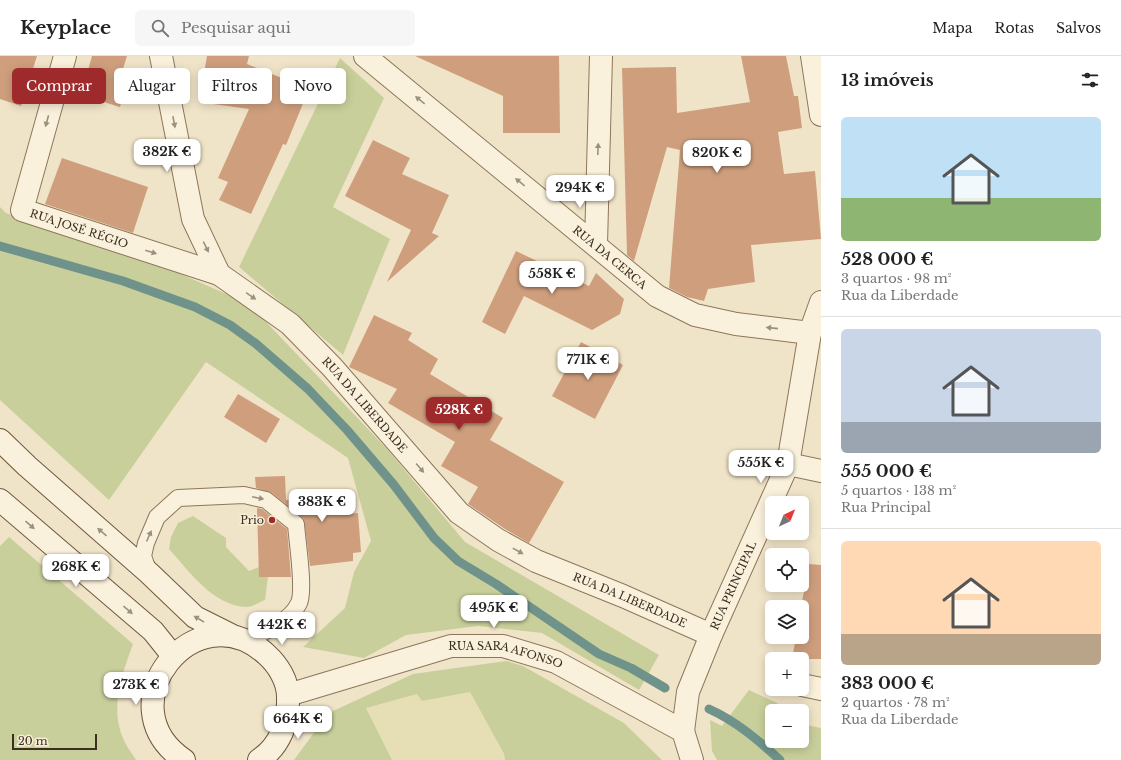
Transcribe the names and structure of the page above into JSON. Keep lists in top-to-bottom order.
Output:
{
  "streets": {
    "street": [
      "RUA JOSÉ RÉGIO",
      "RUA DA CERCA",
      "RUA DA LIBERDADE",
      "RUA PRINCIPAL",
      "RUA SARA AFONSO"
    ]
  },
  "crossings": [
    ["RUA JOSÉ RÉGIO", "RUA DA LIBERDADE"],
    ["RUA DA CERCA", "RUA PRINCIPAL"],
    ["RUA DA LIBERDADE", "RUA PRINCIPAL"],
    ["RUA PRINCIPAL", "RUA SARA AFONSO"]
  ],
  "one_way": ["RUA DA CERCA", "RUA DA LIBERDADE"],
  "places": ["Prio"],
  "scale_bar": "20 m",
  "north": "top right",
  "page": {
    "header": "Keyplace",
    "search": "Pesquisar aqui",
    "nav": ["Mapa", "Rotas", "Salvos"],
    "heading": "13 imóveis",
    "chip": [
      "Comprar",
      "Alugar",
      "Filtros",
      "Novo"
    ],
    "list": [
      {
        "name": "528 000 €",
        "note": "3 quartos · 98 m² · Rua da Liberdade"
      },
      {
        "name": "555 000 €",
        "note": "5 quartos · 138 m² · Rua Principal"
      },
      {
        "name": "383 000 €",
        "note": "2 quartos · 78 m² · Rua da Liberdade"
      }
    ],
    "price": [
      "382K €",
      "820K €",
      "294K €",
      "558K €",
      "771K €",
      "528K €",
      "555K €",
      "383K €",
      "268K €",
      "495K €",
      "442K €",
      "273K €",
      "664K €"
    ],
    "map_buttons": ["+", "−"],
    "scale": "20 m"
  }
}
